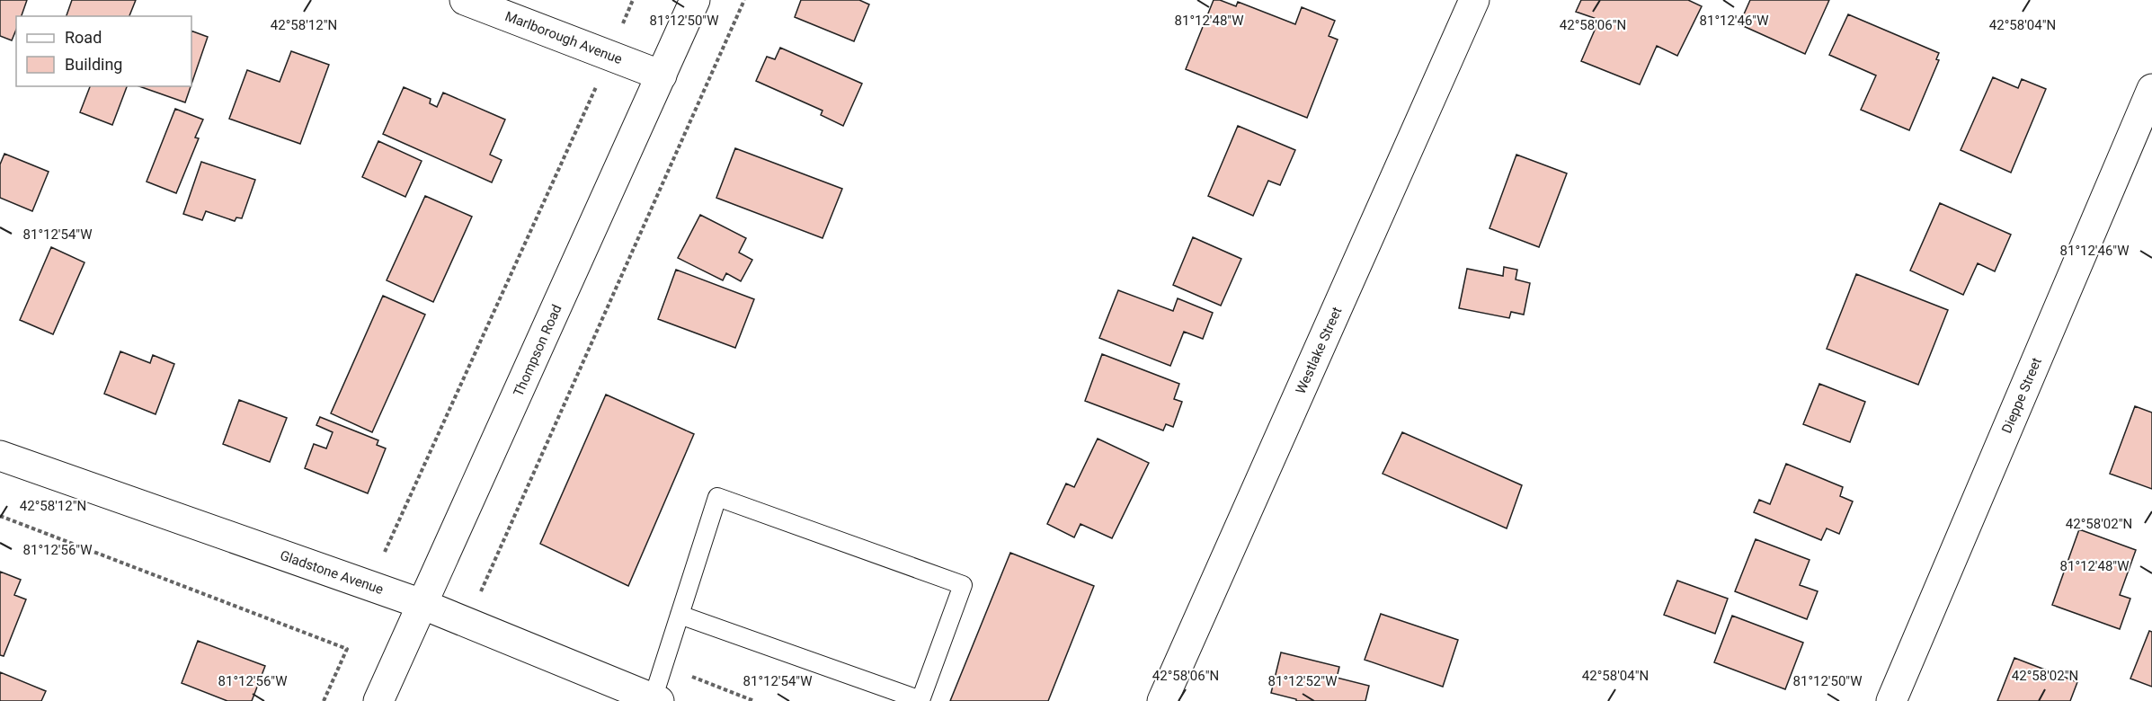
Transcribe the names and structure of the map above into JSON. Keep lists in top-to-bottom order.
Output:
{
  "streets": {
    "street": [
      "Marlborough Avenue",
      "Thompson Road",
      "Westlake Street",
      "Dieppe Street",
      "Gladstone Avenue"
    ]
  },
  "crossings": [
    ["Marlborough Avenue", "Thompson Road"],
    ["Thompson Road", "Gladstone Avenue"]
  ],
  "legend": ["Road", "Building"],
  "coordinates": [
    "81°12'50\"W",
    "81°12'48\"W",
    "81°12'46\"W",
    "42°58'04\"N",
    "42°58'12\"N",
    "42°58'06\"N",
    "81°12'54\"W",
    "42°58'02\"N",
    "81°12'56\"W",
    "81°12'52\"W"
  ]
}
